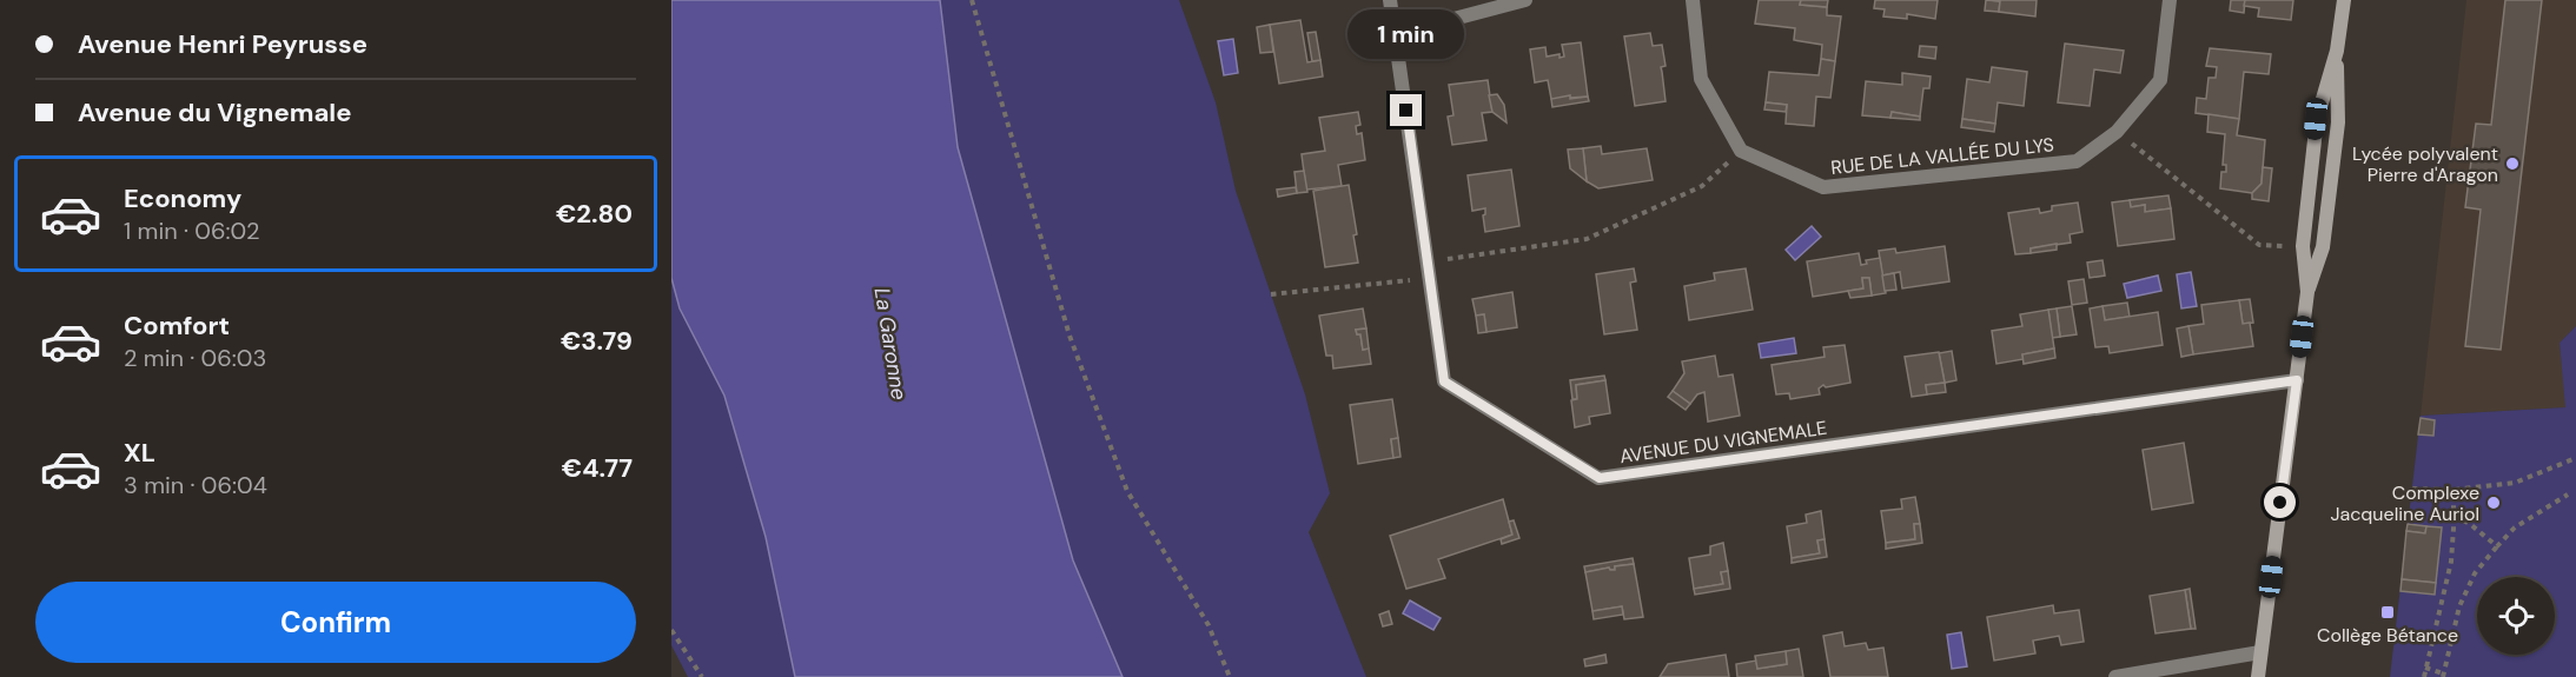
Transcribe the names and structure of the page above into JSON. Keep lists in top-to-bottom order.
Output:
{
  "streets": {
    "street": ["RUE DE LA VALLÉE DU LYS", "AVENUE DU VIGNEMALE"]
  },
  "water": ["La Garonne"],
  "places": {
    "other": ["Lycée polyvalent Pierre d'Aragon", "Complexe Jacqueline Auriol"],
    "transit": ["Collège Bétance"]
  },
  "page": {
    "banner": ["Avenue Henri Peyrusse", "Avenue du Vignemale"],
    "bubble": "1 min",
    "list": [
      {
        "name": "Economy",
        "note": "1 min · 06:02",
        "value": "€2.80"
      },
      {
        "name": "Comfort",
        "note": "2 min · 06:03",
        "value": "€3.79"
      },
      {
        "name": "XL",
        "note": "3 min · 06:04",
        "value": "€4.77"
      }
    ],
    "buttons": "Confirm"
  }
}
